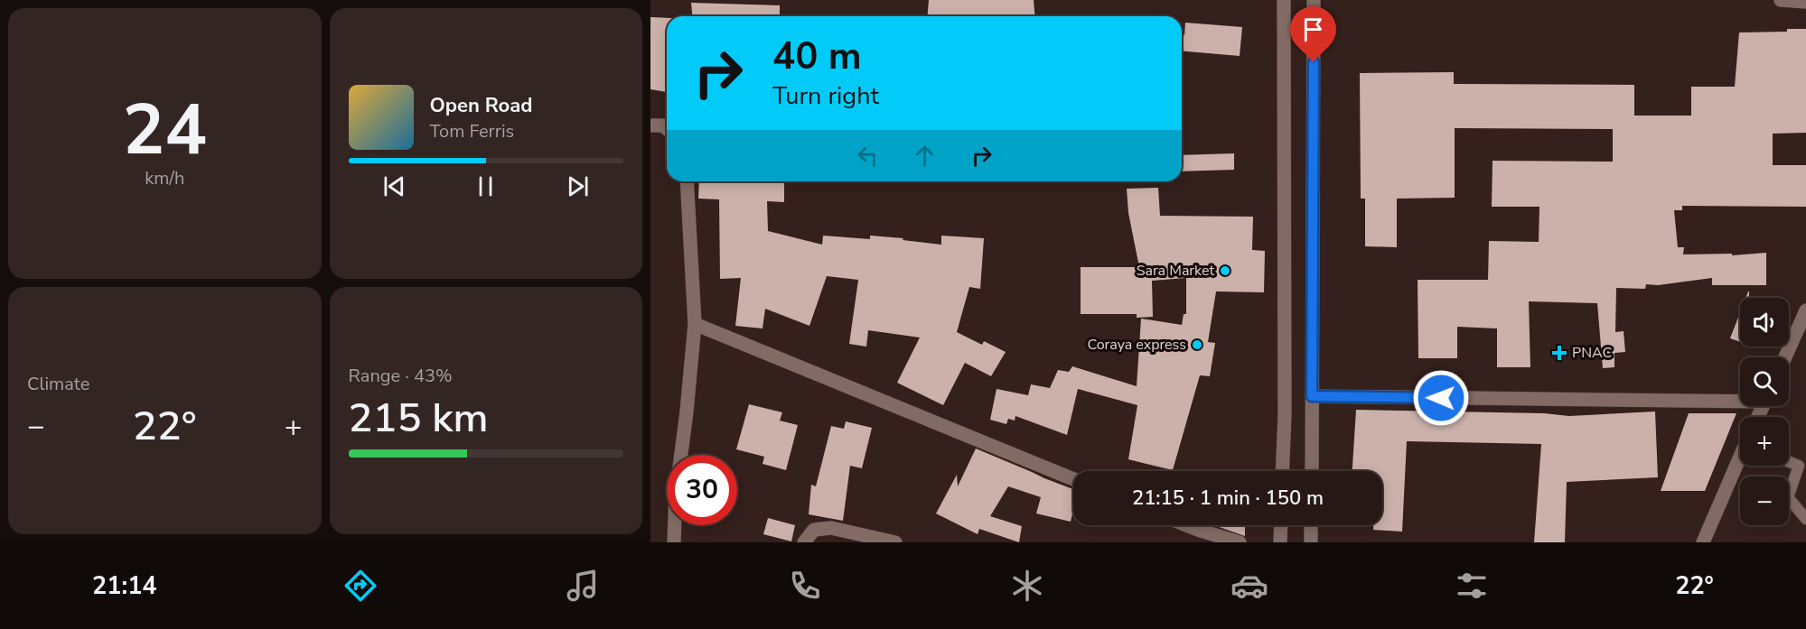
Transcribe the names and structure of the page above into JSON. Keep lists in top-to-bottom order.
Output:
{
  "places": {
    "other": ["Sara Market", "Coraya express"],
    "health": ["PNAC"]
  },
  "page": {
    "tile": [
      ["24", "km/h"],
      "Climate",
      ["Range · 43%", "215 km"]
    ],
    "turn": ["40 m", "Turn right"],
    "song": ["Open Road", "Tom Ferris"],
    "map_buttons": ["+", "−"],
    "heat": ["−", "22°", "+"],
    "limit": "30",
    "trip": "21:15 · 1 min · 150 m",
    "tabs": ["21:14", "22°"]
  }
}
